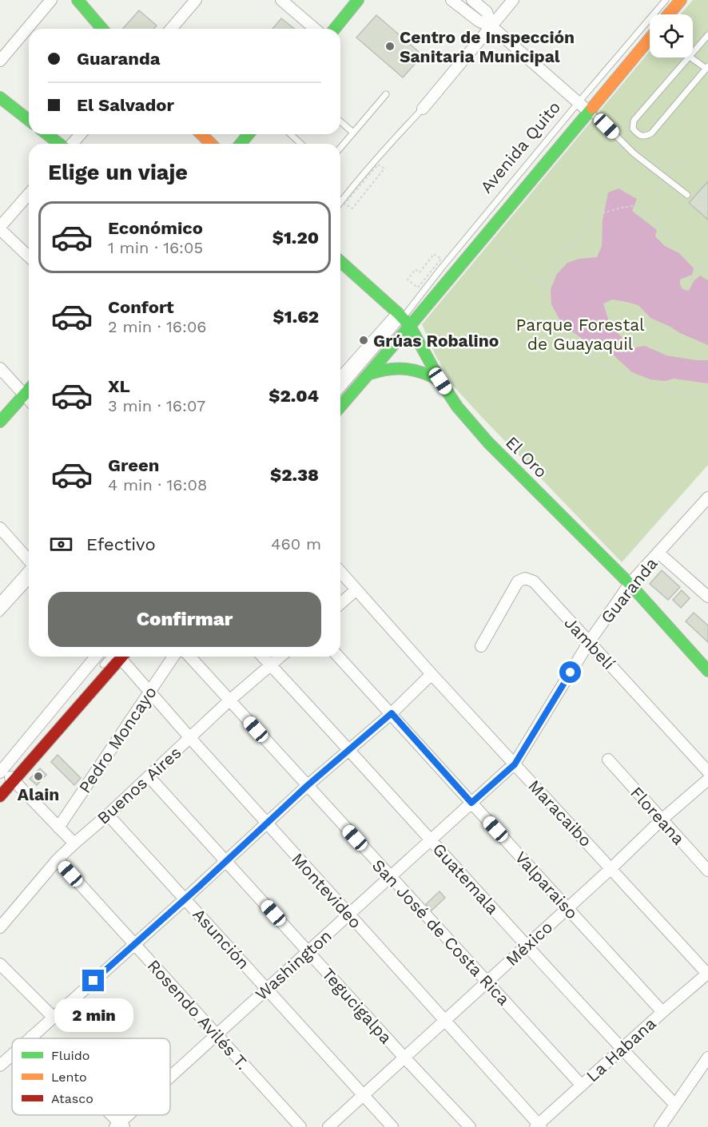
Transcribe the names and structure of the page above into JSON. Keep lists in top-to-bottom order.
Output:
{
  "streets": {
    "main road": ["Avenida Quito", "El Oro"],
    "street": [
      "Guaranda",
      "Jambelí",
      "Pedro Moncayo",
      "Buenos Aires",
      "Maracaibo",
      "Floreana",
      "Guatemala",
      "Valparaiso",
      "Montevideo",
      "San José de Costa Rica",
      "Asunción",
      "México",
      "Washington",
      "Tegucigalpa",
      "Rosendo Avilés T.",
      "La Habana"
    ]
  },
  "crossings": [
    ["Avenida Quito", "El Oro"],
    ["El Oro", "Guaranda"],
    ["Guaranda", "Jambelí"],
    ["Guaranda", "Maracaibo"],
    ["Guaranda", "Washington"],
    ["Pedro Moncayo", "Montevideo"],
    ["Buenos Aires", "Guatemala"],
    ["Buenos Aires", "Montevideo"],
    ["Buenos Aires", "San José de Costa Rica"],
    ["Buenos Aires", "Asunción"],
    ["Buenos Aires", "Tegucigalpa"],
    ["Buenos Aires", "Rosendo Avilés T."],
    ["Maracaibo", "México"],
    ["Maracaibo", "Washington"],
    ["Maracaibo", "La Habana"],
    ["Floreana", "México"],
    ["Guatemala", "México"],
    ["Guatemala", "Washington"],
    ["Guatemala", "La Habana"],
    ["Valparaiso", "México"],
    ["Valparaiso", "Washington"],
    ["Valparaiso", "La Habana"],
    ["Montevideo", "México"],
    ["Montevideo", "Washington"],
    ["Montevideo", "La Habana"],
    ["San José de Costa Rica", "México"],
    ["San José de Costa Rica", "Washington"],
    ["San José de Costa Rica", "La Habana"],
    ["Asunción", "México"],
    ["Asunción", "Washington"],
    ["México", "Tegucigalpa"],
    ["Washington", "Tegucigalpa"],
    ["Washington", "Rosendo Avilés T."]
  ],
  "parks": ["Parque Forestal de Guayaquil"],
  "places": ["Centro de Inspección Sanitaria Municipal", "Grúas Robalino", "Alain"],
  "legend": ["Fluido", "Lento", "Atasco"],
  "page": {
    "banner": ["Guaranda", "El Salvador"],
    "heading": "Elige un viaje",
    "list": [
      {
        "name": "Económico",
        "note": "1 min · 16:05",
        "value": "$1.20"
      },
      {
        "name": "Confort",
        "note": "2 min · 16:06",
        "value": "$1.62"
      },
      {
        "name": "XL",
        "note": "3 min · 16:07",
        "value": "$2.04"
      },
      {
        "name": "Green",
        "note": "4 min · 16:08",
        "value": "$2.38"
      }
    ],
    "pay": ["Efectivo", "460 m"],
    "buttons": "Confirmar",
    "bubble": "2 min"
  }
}
